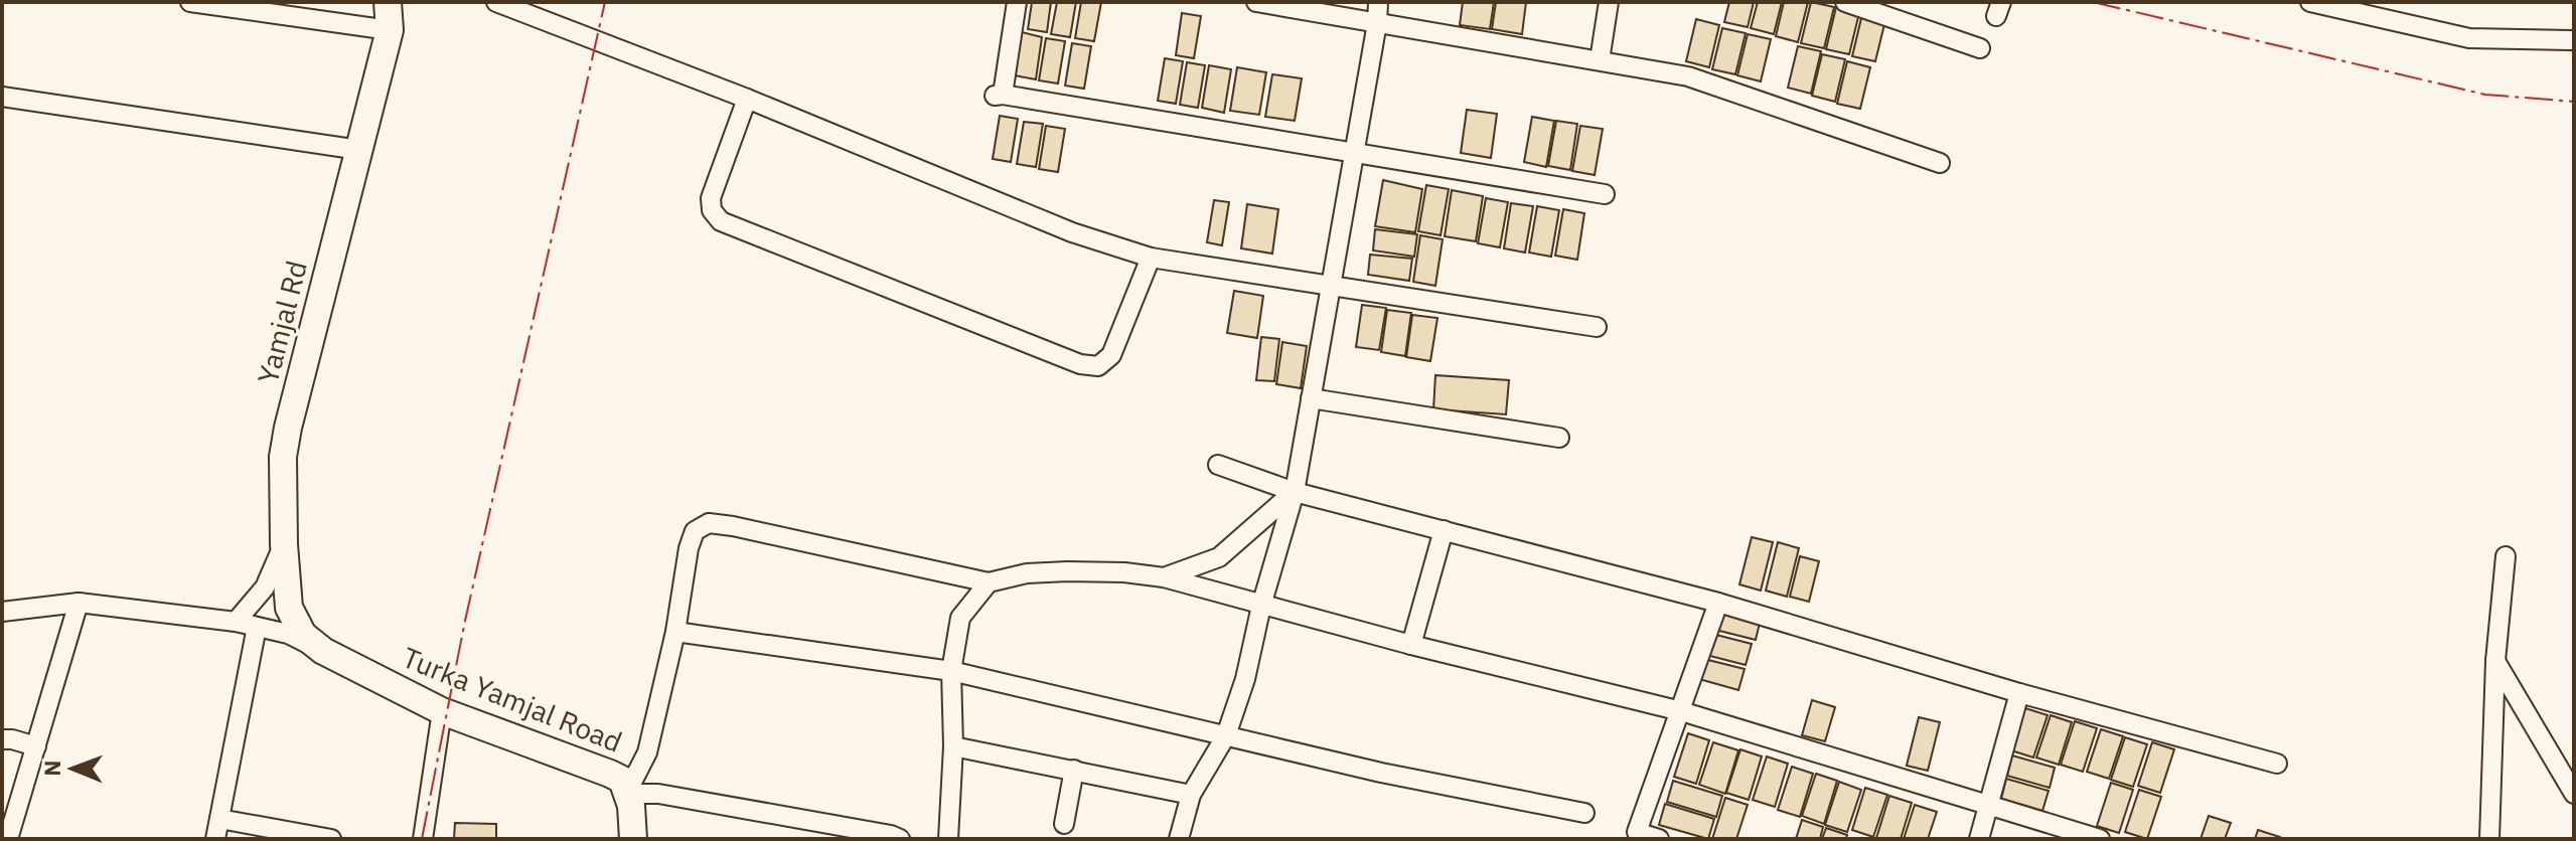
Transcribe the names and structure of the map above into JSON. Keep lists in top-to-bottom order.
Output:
{
  "streets": {
    "main road": ["Yamjal Rd", "Turka Yamjal Road"]
  },
  "crossings": [
    ["Yamjal Rd", "Turka Yamjal Road"]
  ],
  "north": "left"
}
